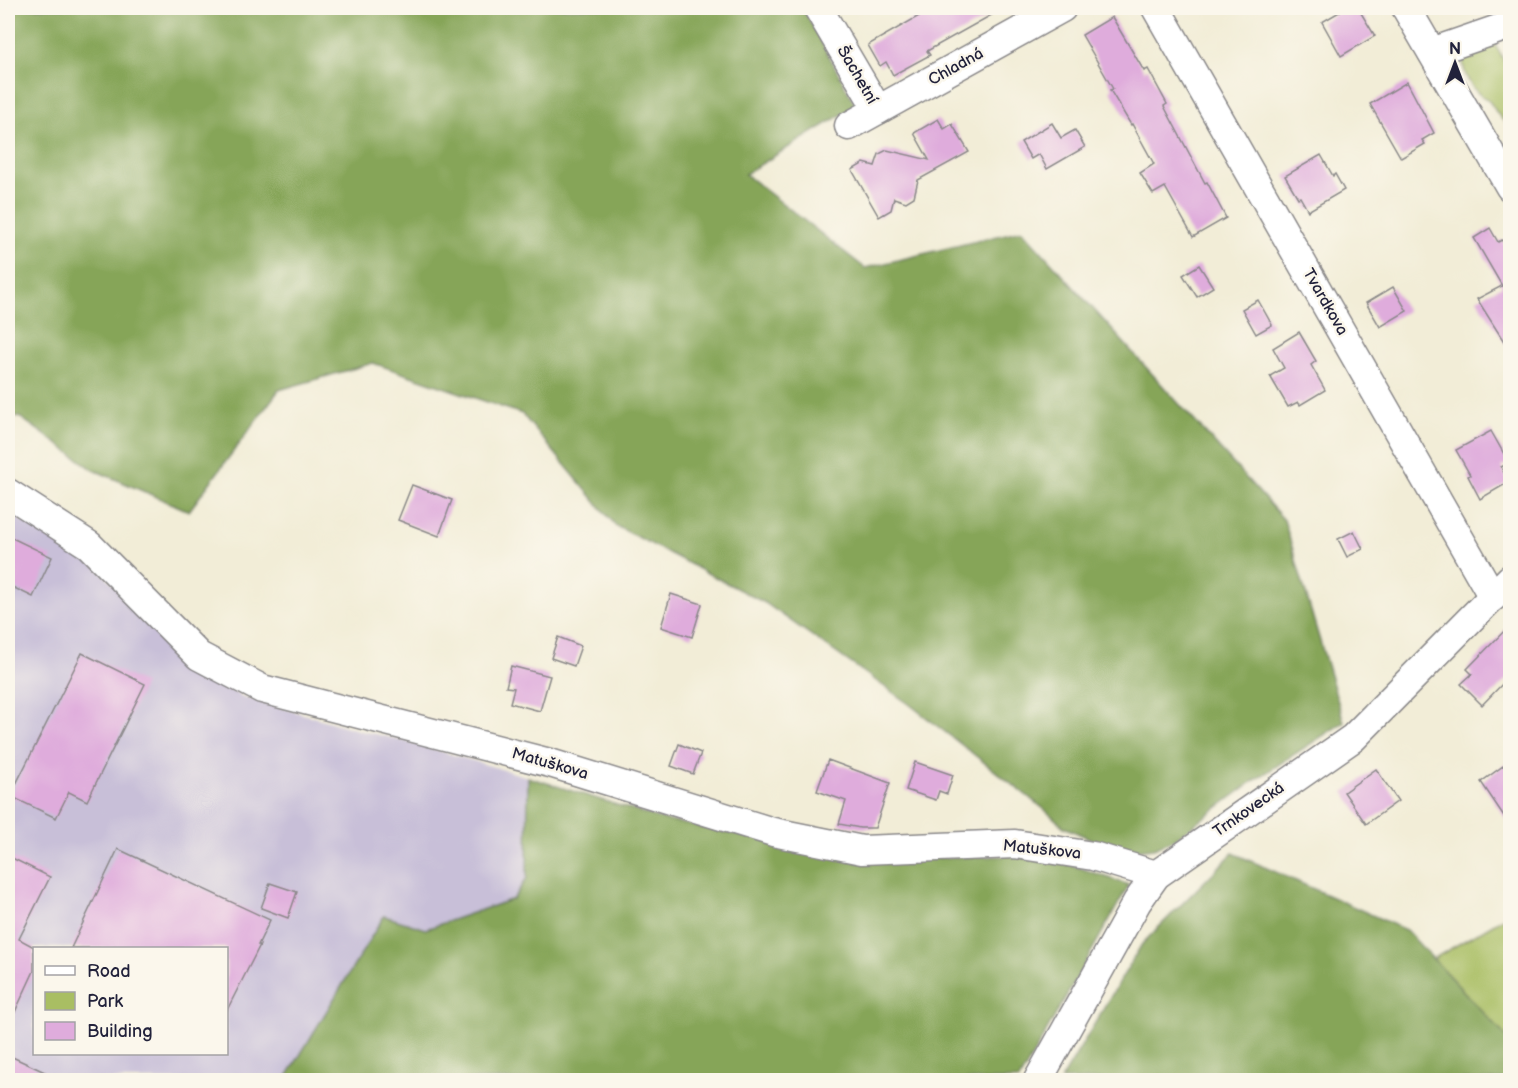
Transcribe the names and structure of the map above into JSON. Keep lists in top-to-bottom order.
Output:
{
  "streets": {
    "street": [
      "Chladná",
      "Šachetní",
      "Tvardkova",
      "Matuškova",
      "Trnkovecká"
    ]
  },
  "crossings": [
    ["Chladná", "Šachetní"],
    ["Tvardkova", "Trnkovecká"],
    ["Matuškova", "Trnkovecká"]
  ],
  "legend": ["Road", "Park", "Building"],
  "north": "top"
}
